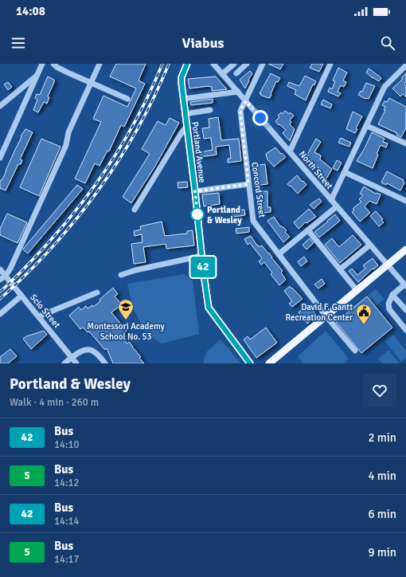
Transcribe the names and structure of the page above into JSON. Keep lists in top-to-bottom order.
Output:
{
  "streets": {
    "main road": ["Portland Avenue"],
    "street": ["North Street", "Concord Street", "Scio Street"]
  },
  "crossings": [
    ["North Street", "Concord Street"]
  ],
  "places": {
    "other": ["Portland & Wesley"],
    "school or university": ["Montessori Academy School No. 53"],
    "public building": ["David F. Gantt Recreation Center"]
  },
  "lines": ["bus line 42"],
  "page": {
    "status": "14:08",
    "header": "Viabus",
    "on_map": "42",
    "heading": ["Portland & Wesley", "Walk · 4 min · 260 m"],
    "list": [
      {
        "mark": "42",
        "name": "Bus",
        "note": "14:10",
        "value": "2 min"
      },
      {
        "mark": "5",
        "name": "Bus",
        "note": "14:12",
        "value": "4 min"
      },
      {
        "mark": "42",
        "name": "Bus",
        "note": "14:14",
        "value": "6 min"
      },
      {
        "mark": "5",
        "name": "Bus",
        "note": "14:17",
        "value": "9 min"
      }
    ]
  }
}
